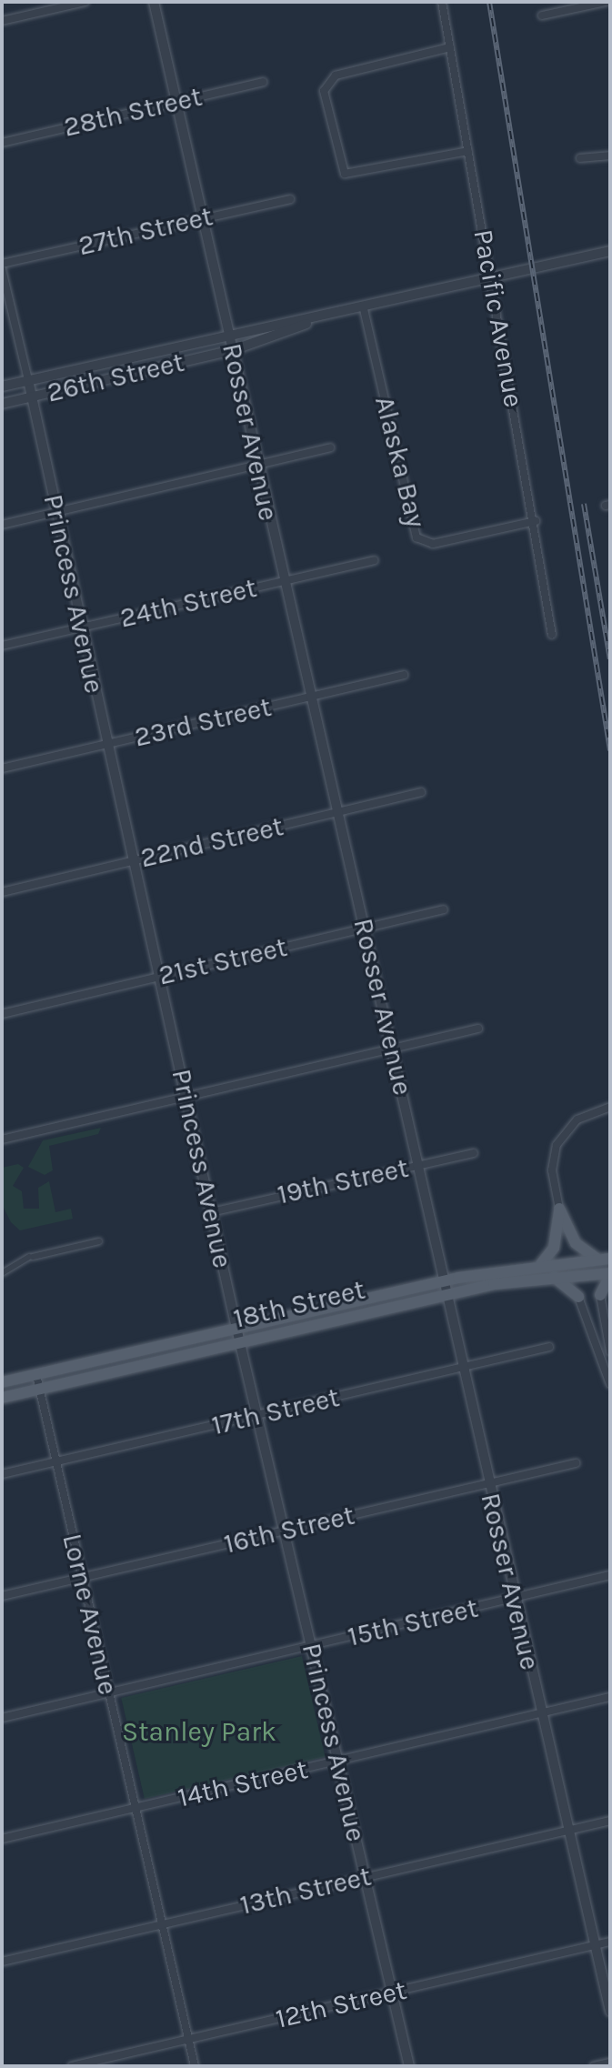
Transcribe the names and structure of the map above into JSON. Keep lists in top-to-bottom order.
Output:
{
  "streets": {
    "main road": ["18th Street"],
    "street": [
      "28th Street",
      "27th Street",
      "Pacific Avenue",
      "26th Street",
      "Rosser Avenue",
      "Alaska Bay",
      "Princess Avenue",
      "24th Street",
      "23rd Street",
      "22nd Street",
      "21st Street",
      "19th Street",
      "17th Street",
      "16th Street",
      "Lorne Avenue",
      "15th Street",
      "14th Street",
      "13th Street",
      "12th Street"
    ]
  },
  "crossings": [
    ["28th Street", "Rosser Avenue"],
    ["27th Street", "Rosser Avenue"],
    ["27th Street", "Princess Avenue"],
    ["Pacific Avenue", "26th Street"],
    ["Pacific Avenue", "Alaska Bay"],
    ["26th Street", "Rosser Avenue"],
    ["26th Street", "Alaska Bay"],
    ["26th Street", "Princess Avenue"],
    ["Rosser Avenue", "24th Street"],
    ["Rosser Avenue", "23rd Street"],
    ["Rosser Avenue", "22nd Street"],
    ["Rosser Avenue", "21st Street"],
    ["Rosser Avenue", "19th Street"],
    ["Rosser Avenue", "18th Street"],
    ["Rosser Avenue", "17th Street"],
    ["Rosser Avenue", "16th Street"],
    ["Rosser Avenue", "15th Street"],
    ["Rosser Avenue", "14th Street"],
    ["Rosser Avenue", "13th Street"],
    ["Rosser Avenue", "12th Street"],
    ["Princess Avenue", "24th Street"],
    ["Princess Avenue", "23rd Street"],
    ["Princess Avenue", "22nd Street"],
    ["Princess Avenue", "21st Street"],
    ["Princess Avenue", "19th Street"],
    ["Princess Avenue", "18th Street"],
    ["Princess Avenue", "17th Street"],
    ["Princess Avenue", "16th Street"],
    ["Princess Avenue", "15th Street"],
    ["Princess Avenue", "14th Street"],
    ["Princess Avenue", "13th Street"],
    ["Princess Avenue", "12th Street"],
    ["18th Street", "Lorne Avenue"],
    ["17th Street", "Lorne Avenue"],
    ["16th Street", "Lorne Avenue"],
    ["Lorne Avenue", "15th Street"],
    ["Lorne Avenue", "14th Street"],
    ["Lorne Avenue", "13th Street"],
    ["Lorne Avenue", "12th Street"]
  ],
  "parks": ["Stanley Park"]
}
